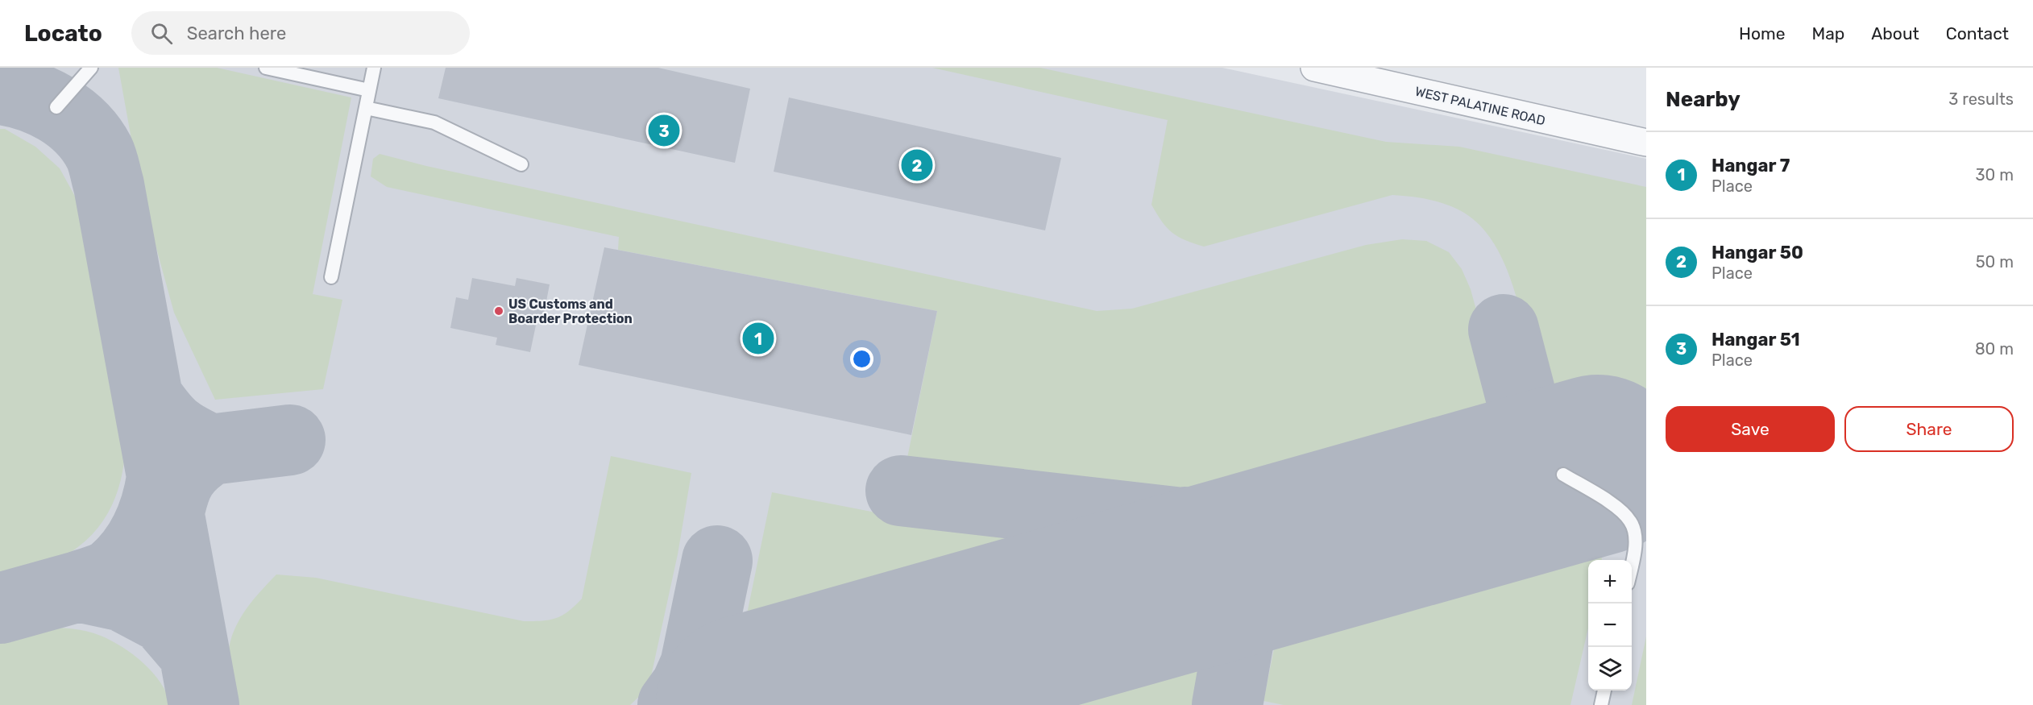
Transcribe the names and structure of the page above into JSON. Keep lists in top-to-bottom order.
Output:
{
  "streets": {
    "street": ["WEST PALATINE ROAD"]
  },
  "places": ["US Customs and Boarder Protection"],
  "page": {
    "header": "Locato",
    "search": "Search here",
    "nav": [
      "Home",
      "Map",
      "About",
      "Contact"
    ],
    "heading": ["Nearby", "3 results"],
    "pins": ["3", "2", "1"],
    "list": [
      {
        "mark": "1",
        "name": "Hangar 7",
        "note": "Place",
        "value": "30 m"
      },
      {
        "mark": "2",
        "name": "Hangar 50",
        "note": "Place",
        "value": "50 m"
      },
      {
        "mark": "3",
        "name": "Hangar 51",
        "note": "Place",
        "value": "80 m"
      }
    ],
    "buttons": ["Save", "Share"],
    "map_buttons": ["+", "−"]
  }
}
